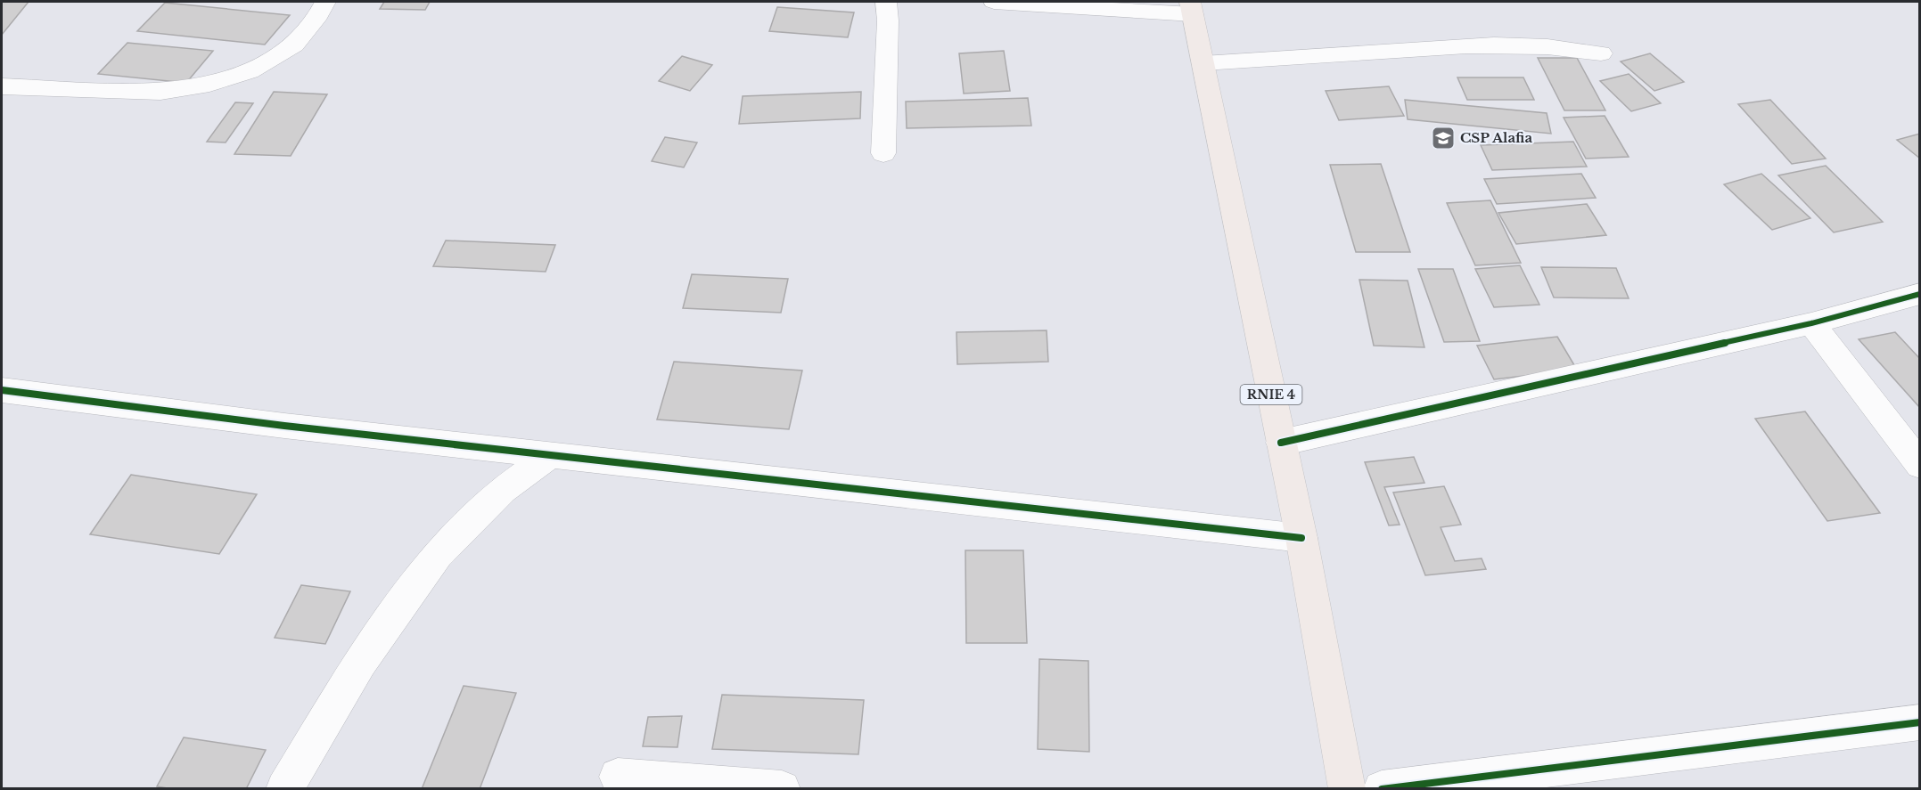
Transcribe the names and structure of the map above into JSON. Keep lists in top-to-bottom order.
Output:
{
  "streets": {
    "main road": ["RNIE 4"]
  },
  "places": {
    "school or university": ["CSP Alafia"]
  }
}
